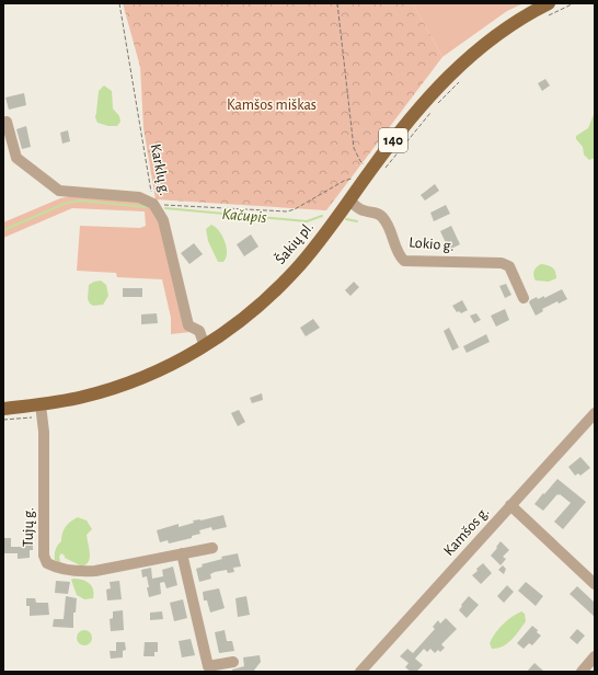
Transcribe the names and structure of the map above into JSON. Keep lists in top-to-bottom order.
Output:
{
  "streets": {
    "main road": ["140", "Šakių pl."],
    "street": ["Lokio g.", "Tujų g.", "Kamšos g."],
    "path": ["Karklų g."]
  },
  "crossings": [
    ["Karklų g.", "Šakių pl."],
    ["Šakių pl.", "Lokio g."],
    ["Šakių pl.", "Tujų g."]
  ],
  "water": ["Kačupis"],
  "parks": ["Kamšos miškas"]
}
